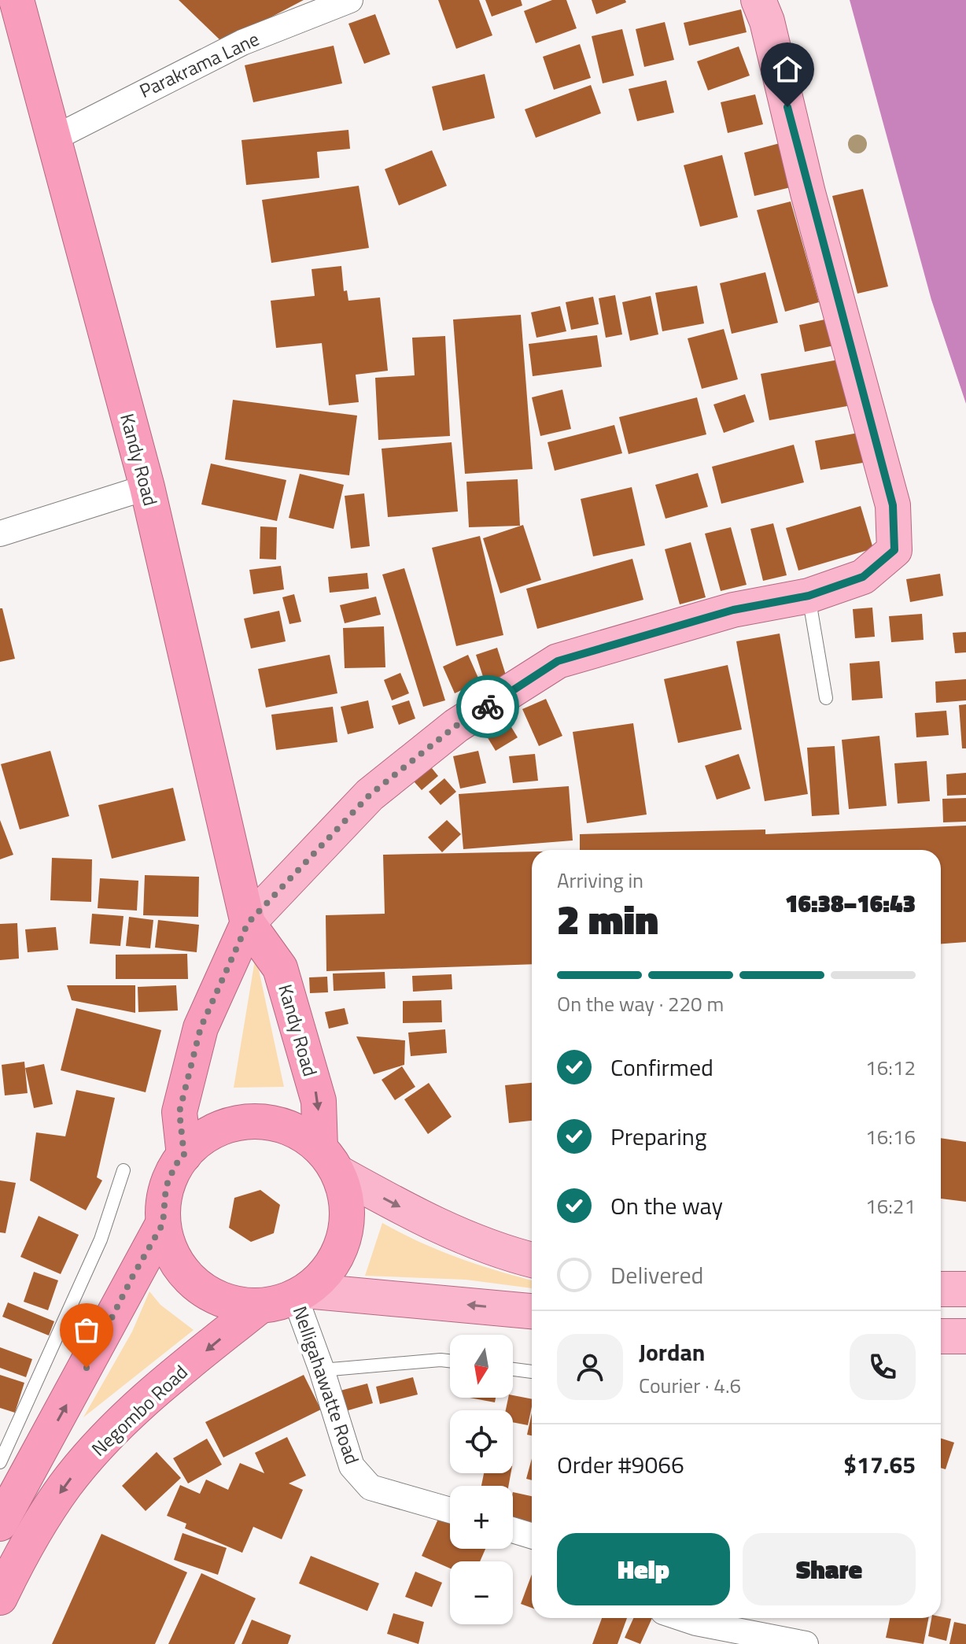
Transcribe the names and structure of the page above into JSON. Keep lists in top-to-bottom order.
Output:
{
  "streets": {
    "highway": ["Kandy Road", "Negombo Road"],
    "street": ["Parakrama Lane", "Nelligahawatte Road"]
  },
  "crossings": [
    ["Parakrama Lane", "Kandy Road"],
    ["Kandy Road", "Nelligahawatte Road"],
    ["Kandy Road", "Negombo Road"],
    ["Nelligahawatte Road", "Negombo Road"]
  ],
  "north": "bottom",
  "page": {
    "heading": ["2 min", "Arriving in", "16:38–16:43"],
    "panel": [
      "Jordan",
      "Courier · 4.6",
      "Order #9066",
      "$17.65"
    ],
    "bar": "On the way · 220 m",
    "list": [
      ["Confirmed", "16:12"],
      ["Preparing", "16:16"],
      ["On the way", "16:21"],
      "Delivered"
    ],
    "map_buttons": ["+", "−"],
    "buttons": ["Help", "Share"]
  }
}
